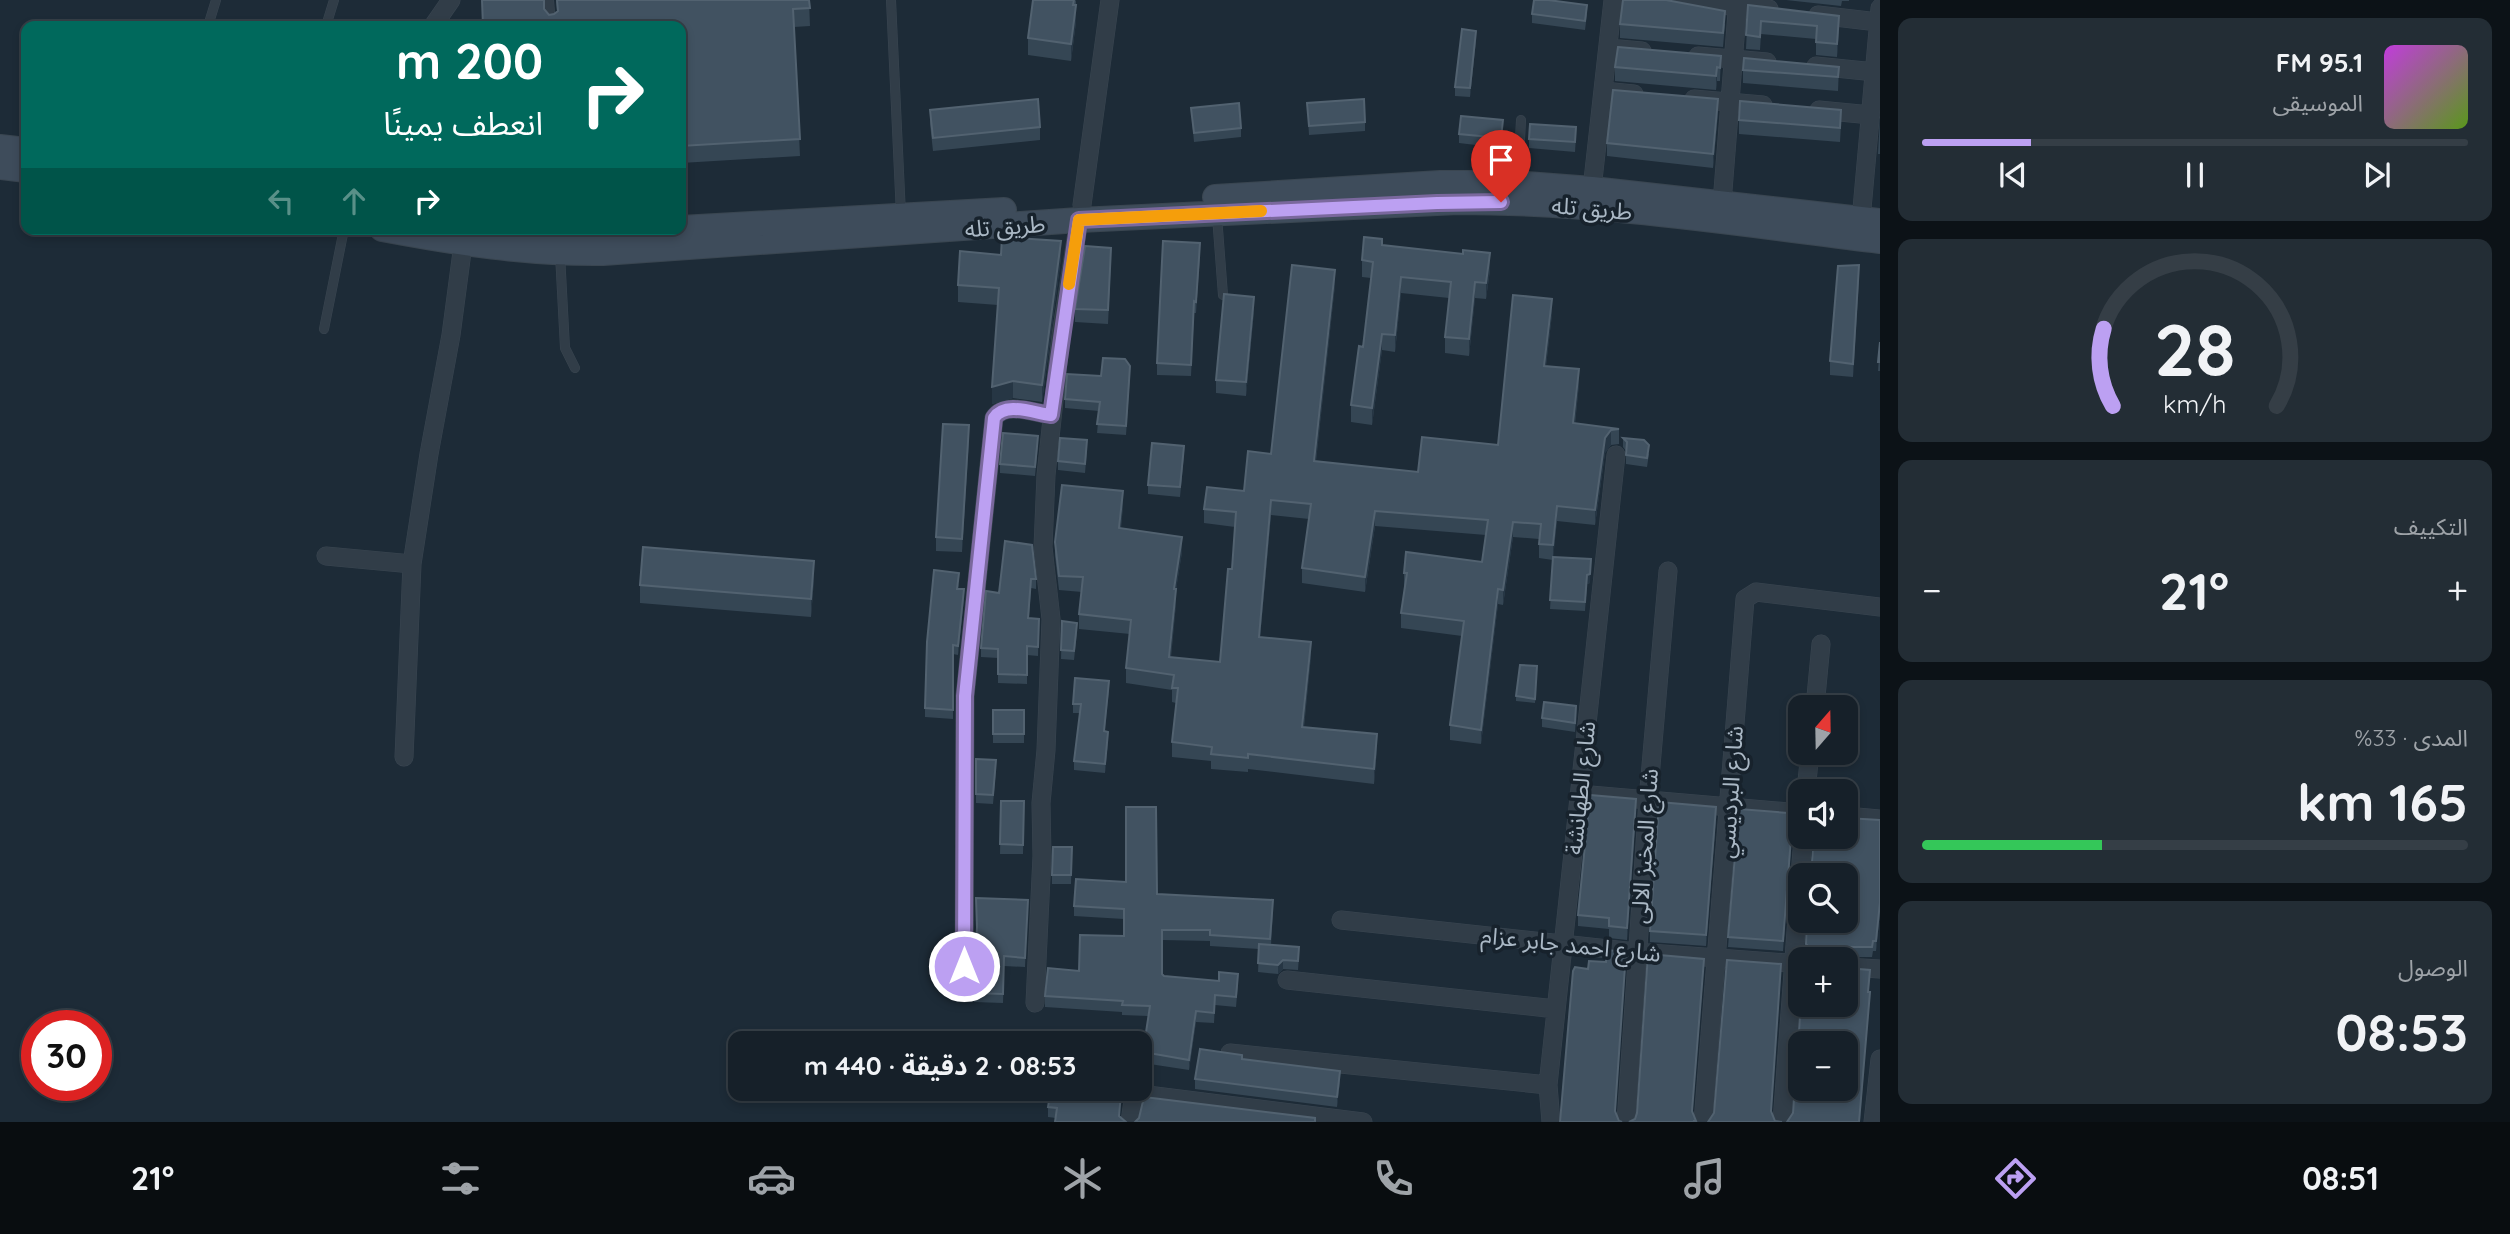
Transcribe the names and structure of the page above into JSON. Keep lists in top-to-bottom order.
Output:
{
  "streets": {
    "main road": ["طريق تله"],
    "street": [
      "شارع الطهانشة",
      "شارع البرديسي",
      "شارع المخبز الالى",
      "شارع احمد جابر عزام"
    ]
  },
  "crossings": [
    ["شارع الطهانشة", "شارع احمد جابر عزام"],
    ["شارع البرديسي", "شارع احمد جابر عزام"],
    ["شارع المخبز الالى", "شارع احمد جابر عزام"]
  ],
  "north": "top",
  "page": {
    "turn": ["200 m", "انعطف يمينًا"],
    "song": ["95.1 FM", "الموسيقى"],
    "tile": [
      "التكييف",
      ["المدى · 33%", "165 km"],
      ["الوصول", "08:53"]
    ],
    "heat": ["−", "21°", "+"],
    "map_buttons": ["+", "−"],
    "limit": "30",
    "trip": "08:53 · 2 دقيقة · 440 m",
    "tabs": ["08:51", "21°"],
    "gauge": ["28", "km/h"]
  }
}
